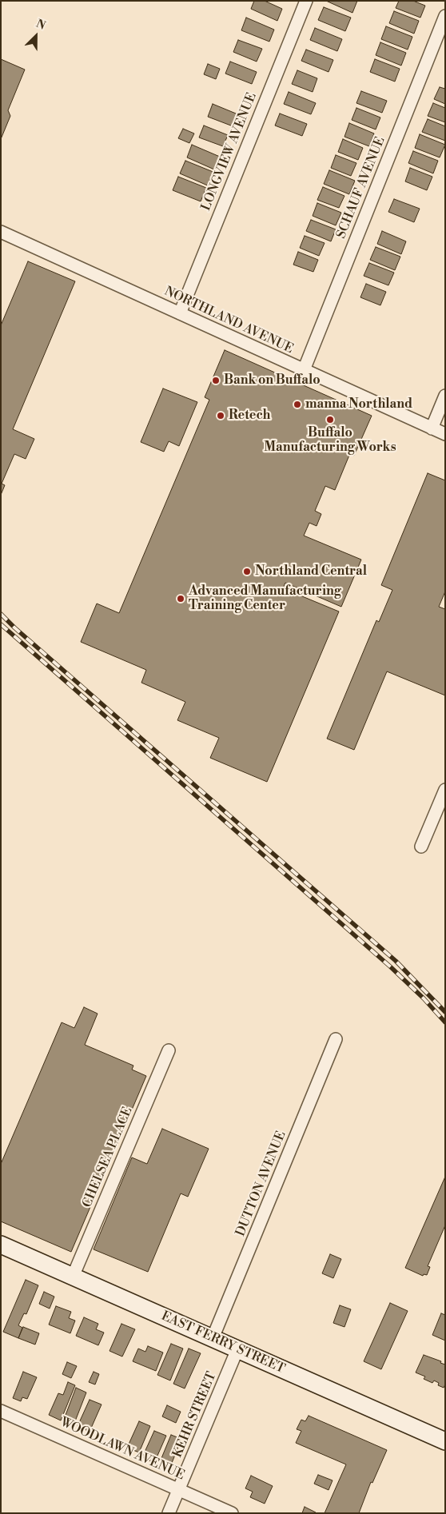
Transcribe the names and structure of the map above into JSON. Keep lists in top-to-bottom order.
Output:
{
  "streets": {
    "street": [
      "LONGVIEW AVENUE",
      "SCHAUF AVENUE",
      "NORTHLAND AVENUE",
      "CHELSEA PLACE",
      "DUTTON AVENUE",
      "EAST FERRY STREET",
      "KEHR STREET",
      "WOODLAWN AVENUE"
    ]
  },
  "crossings": [
    ["LONGVIEW AVENUE", "NORTHLAND AVENUE"],
    ["SCHAUF AVENUE", "NORTHLAND AVENUE"],
    ["CHELSEA PLACE", "EAST FERRY STREET"],
    ["DUTTON AVENUE", "EAST FERRY STREET"],
    ["EAST FERRY STREET", "KEHR STREET"],
    ["KEHR STREET", "WOODLAWN AVENUE"]
  ],
  "places": [
    "Bank on Buffalo",
    "manna Northland",
    "Retech",
    "Buffalo Manufacturing Works",
    "Northland Central",
    "Advanced Manufacturing Training Center"
  ],
  "north": "top right"
}
